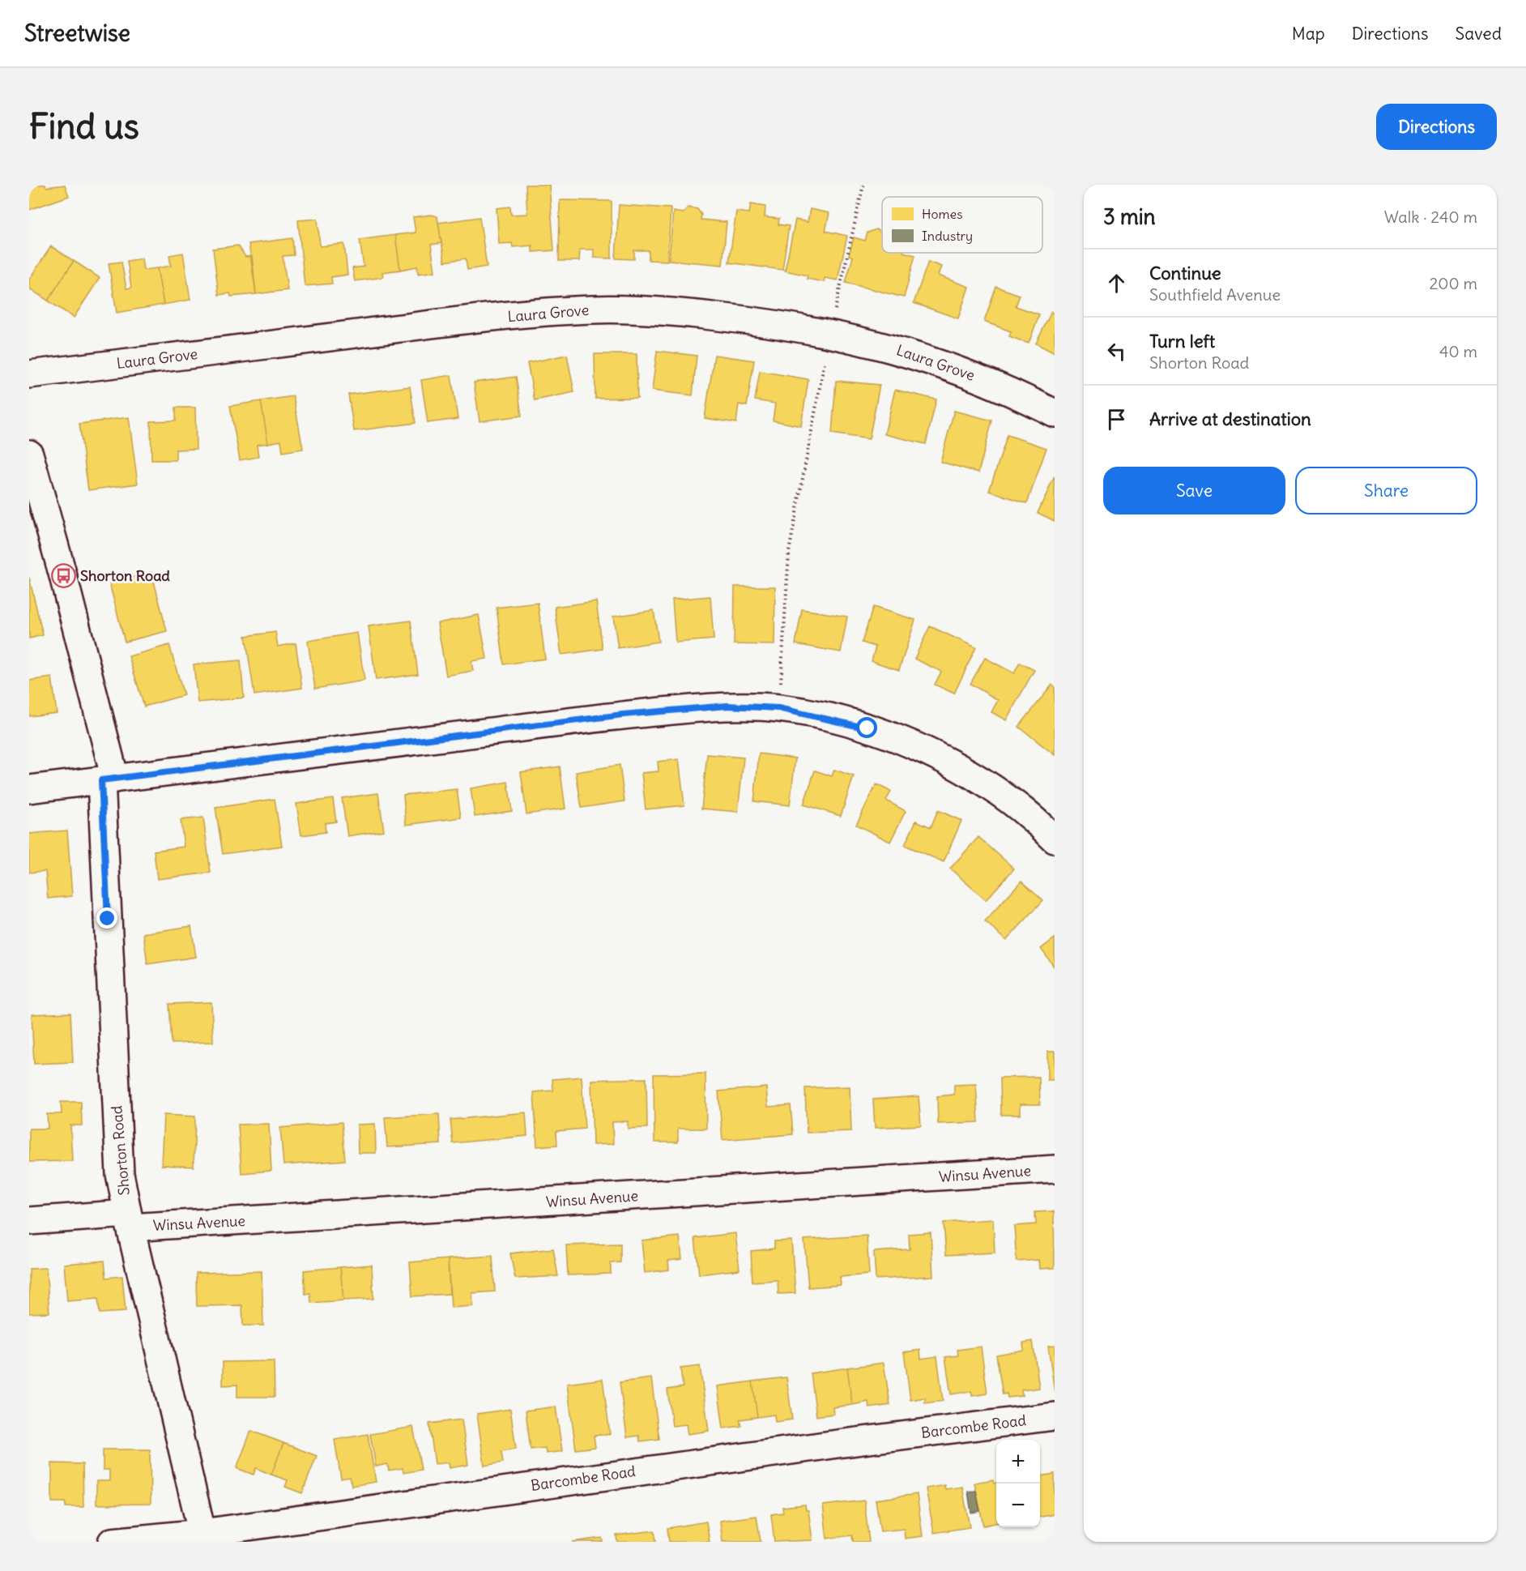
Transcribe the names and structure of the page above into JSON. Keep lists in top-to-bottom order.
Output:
{
  "streets": {
    "street": [
      "Laura Grove",
      "Shorton Road",
      "Winsu Avenue",
      "Barcombe Road"
    ]
  },
  "crossings": [
    ["Shorton Road", "Winsu Avenue"],
    ["Shorton Road", "Barcombe Road"]
  ],
  "places": {
    "bus stop": ["Shorton Road"]
  },
  "legend": ["Homes", "Industry"],
  "page": {
    "header": "Streetwise",
    "nav": ["Map", "Directions", "Saved"],
    "buttons": [
      "Directions",
      ["Save", "Share"]
    ],
    "title": "Find us",
    "heading": ["3 min", "Walk · 240 m"],
    "list": [
      ["Continue", "Southfield Avenue", "200 m"],
      ["Turn left", "Shorton Road", "40 m"],
      "Arrive at destination"
    ],
    "map_buttons": ["+", "−"]
  }
}
